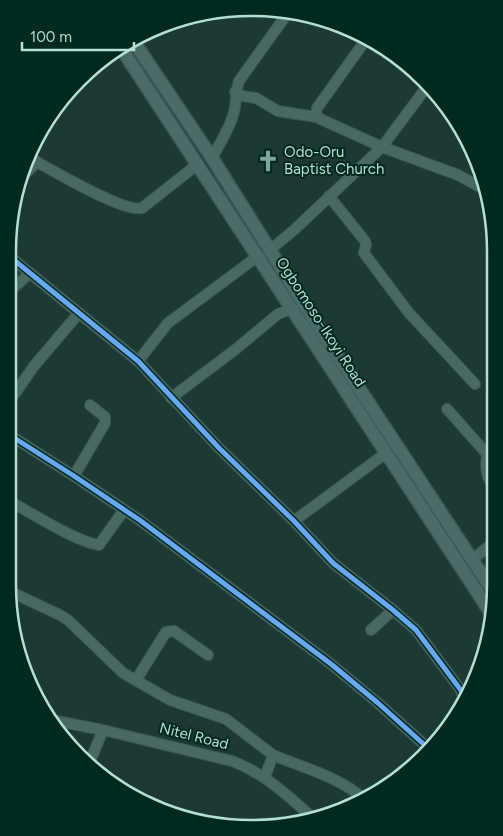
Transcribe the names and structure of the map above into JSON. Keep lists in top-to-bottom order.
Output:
{
  "streets": {
    "main road": ["Ogbomoso-Ikoyi Road"],
    "street": ["Nitel Road"]
  },
  "places": {
    "church": ["Odo-Oru Baptist Church"]
  },
  "scale_bar": "100 m"
}
